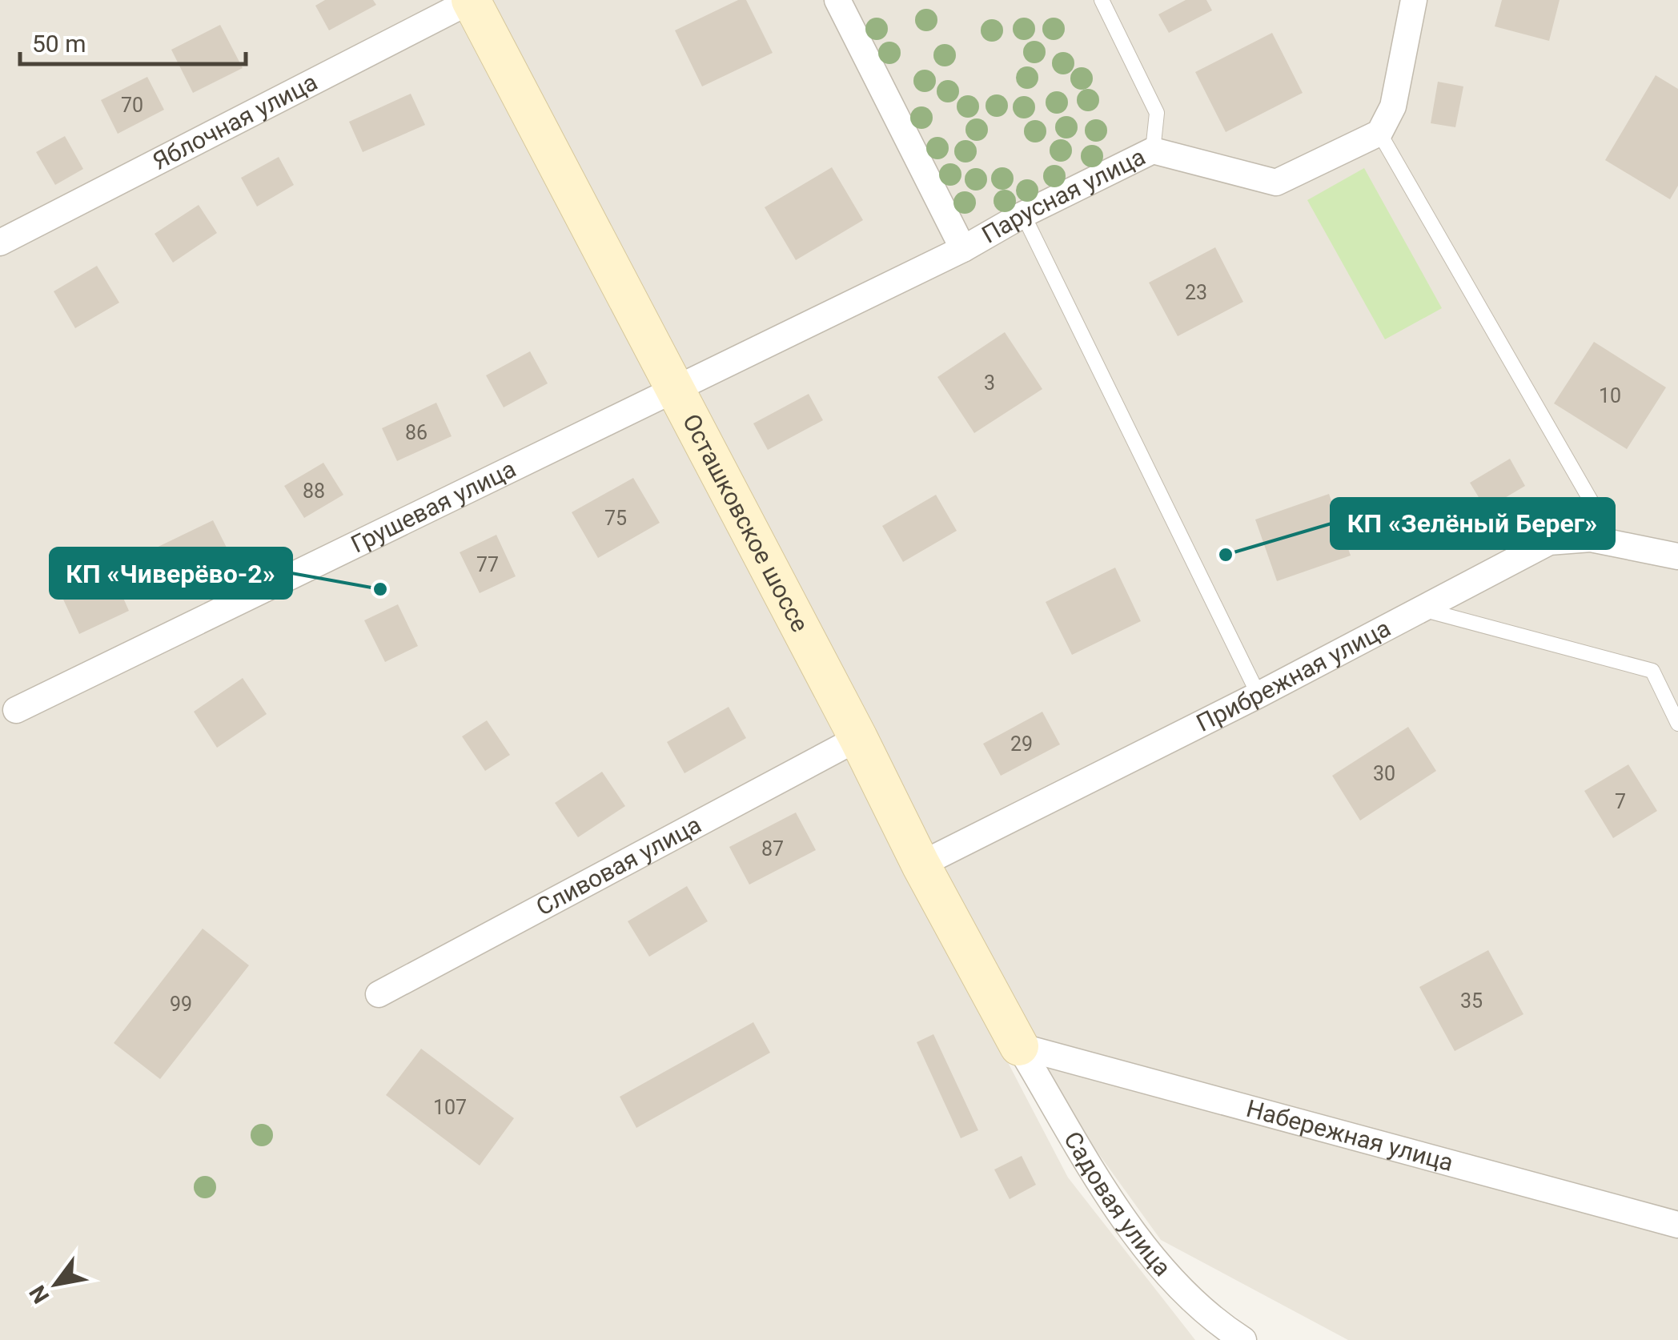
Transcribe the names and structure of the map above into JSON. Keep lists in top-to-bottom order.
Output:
{
  "streets": {
    "street": [
      "Яблочная улица",
      "Парусная улица",
      "Грушевая улица",
      "Осташковское шоссе",
      "Прибрежная улица",
      "Сливовая улица",
      "Набережная улица",
      "Садовая улица"
    ]
  },
  "crossings": [
    ["Яблочная улица", "Осташковское шоссе"],
    ["Парусная улица", "Грушевая улица"],
    ["Парусная улица", "Осташковское шоссе"],
    ["Грушевая улица", "Осташковское шоссе"],
    ["Осташковское шоссе", "Прибрежная улица"],
    ["Осташковское шоссе", "Сливовая улица"],
    ["Осташковское шоссе", "Набережная улица"],
    ["Осташковское шоссе", "Садовая улица"],
    ["Набережная улица", "Садовая улица"]
  ],
  "places": ["КП «Зелёный Берег»", "КП «Чивeрёво-2»"],
  "house_numbers": [
    "70",
    "23",
    "3",
    "10",
    "86",
    "88",
    "75",
    "77",
    "29",
    "30",
    "7",
    "87",
    "35",
    "99",
    "107"
  ],
  "scale_bar": "50 m",
  "north": "bottom left"
}
